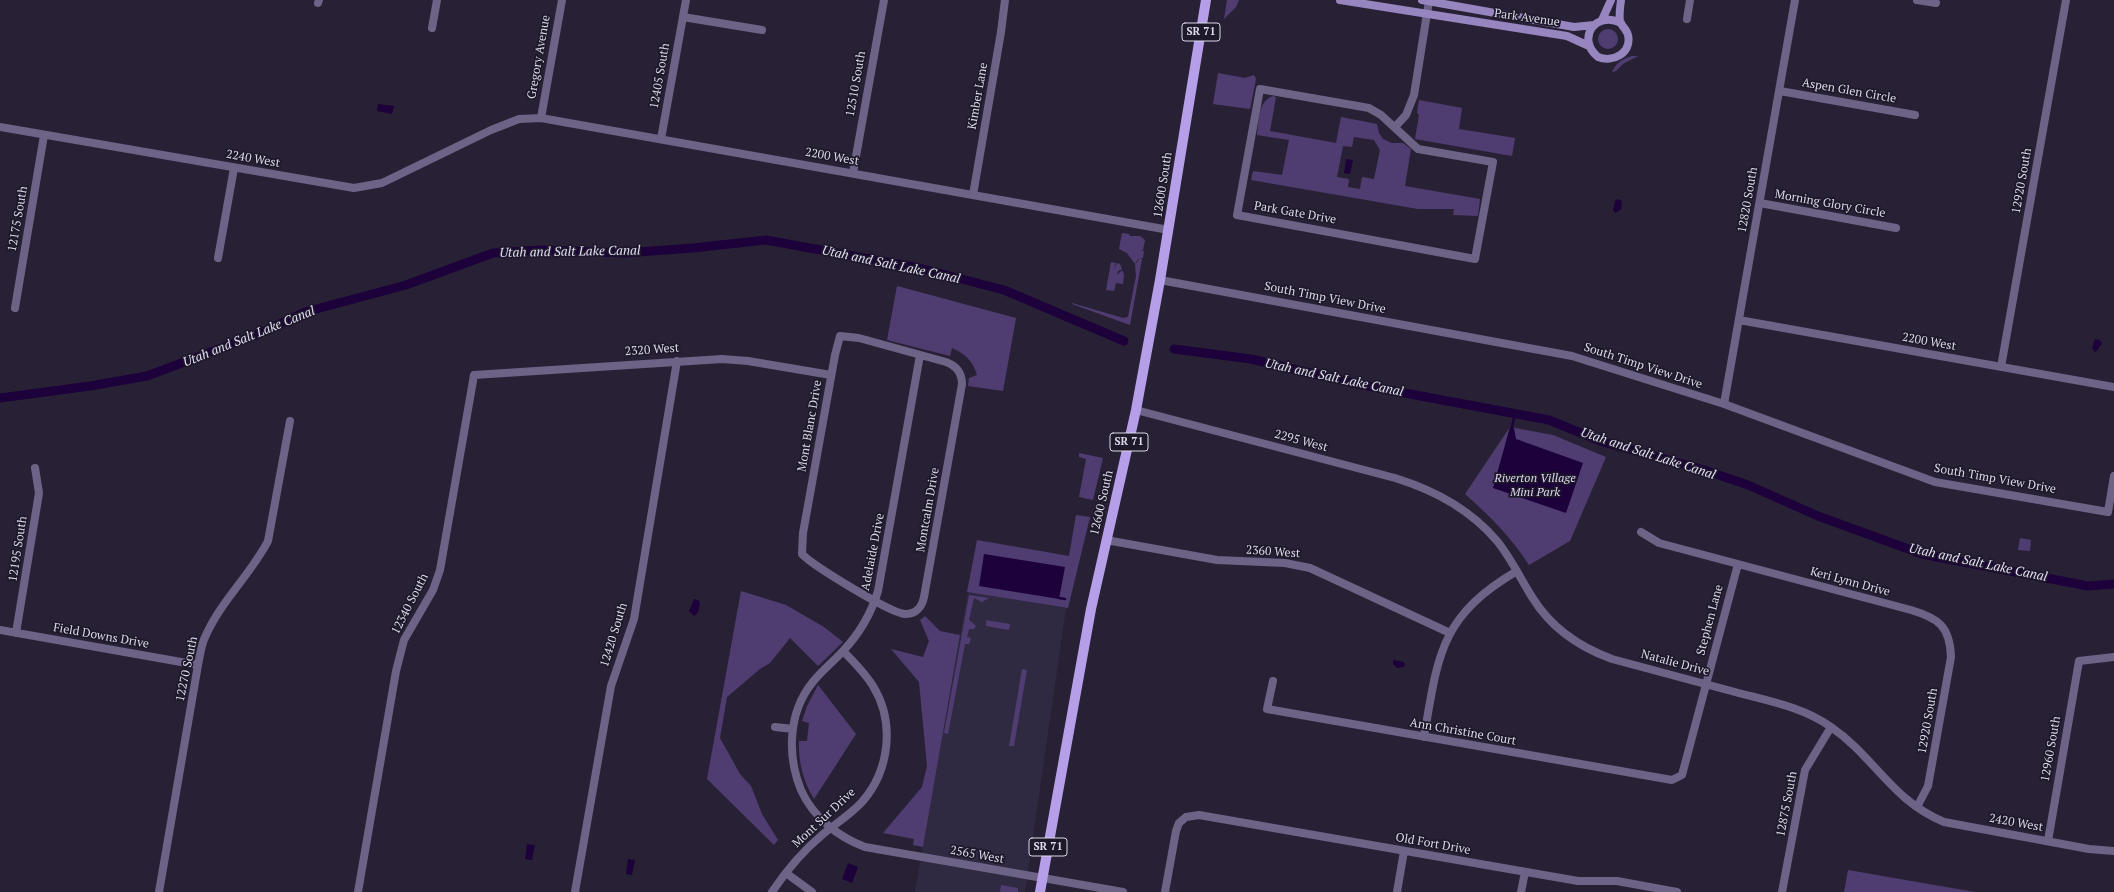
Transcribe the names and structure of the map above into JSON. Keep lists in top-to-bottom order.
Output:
{
  "streets": {
    "main road": ["SR 71", "12600 South"],
    "street": [
      "Park Avenue",
      "Gregory Avenue",
      "12405 South",
      "12510 South",
      "Aspen Glen Circle",
      "Kimber Lane",
      "2200 West",
      "2240 West",
      "12920 South",
      "12820 South",
      "Morning Glory Circle",
      "Park Gate Drive",
      "12175 South",
      "South Timp View Drive",
      "2320 West",
      "Mont Blanc Drive",
      "2295 West",
      "Montcalm Drive",
      "12195 South",
      "Adelaide Drive",
      "2360 West",
      "Keri Lynn Drive",
      "12340 South",
      "Stephen Lane",
      "12420 South",
      "Field Downs Drive",
      "Natalie Drive",
      "12270 South",
      "Ann Christine Court",
      "12960 South",
      "12875 South",
      "Mont Sur Drive",
      "2420 West",
      "Old Fort Drive",
      "2565 West"
    ]
  },
  "crossings": [
    ["Gregory Avenue", "2200 West"],
    ["12405 South", "2200 West"],
    ["12510 South", "2200 West"],
    ["Aspen Glen Circle", "12820 South"],
    ["Kimber Lane", "2200 West"],
    ["2200 West", "2240 West"],
    ["2200 West", "12920 South"],
    ["2200 West", "12600 South"],
    ["2200 West", "12820 South"],
    ["2240 West", "12175 South"],
    ["12920 South", "Keri Lynn Drive"],
    ["12920 South", "Natalie Drive"],
    ["12920 South", "2420 West"],
    ["12600 South", "South Timp View Drive"],
    ["12600 South", "2295 West"],
    ["12600 South", "2360 West"],
    ["12600 South", "2565 West"],
    ["12820 South", "Morning Glory Circle"],
    ["12820 South", "South Timp View Drive"],
    ["2320 West", "Mont Blanc Drive"],
    ["2320 West", "12340 South"],
    ["2320 West", "12420 South"],
    ["Mont Blanc Drive", "Montcalm Drive"],
    ["Mont Blanc Drive", "Adelaide Drive"],
    ["2295 West", "Natalie Drive"],
    ["Montcalm Drive", "Adelaide Drive"],
    ["12195 South", "Field Downs Drive"],
    ["Adelaide Drive", "Mont Sur Drive"],
    ["Adelaide Drive", "2565 West"],
    ["Keri Lynn Drive", "Stephen Lane"],
    ["Stephen Lane", "Natalie Drive"],
    ["Stephen Lane", "Ann Christine Court"],
    ["Field Downs Drive", "12270 South"],
    ["Natalie Drive", "12875 South"],
    ["Natalie Drive", "2420 West"],
    ["12960 South", "2420 West"],
    ["Mont Sur Drive", "2565 West"]
  ],
  "water": ["Utah and Salt Lake Canal"],
  "parks": ["Riverton Village Mini Park"]
}
